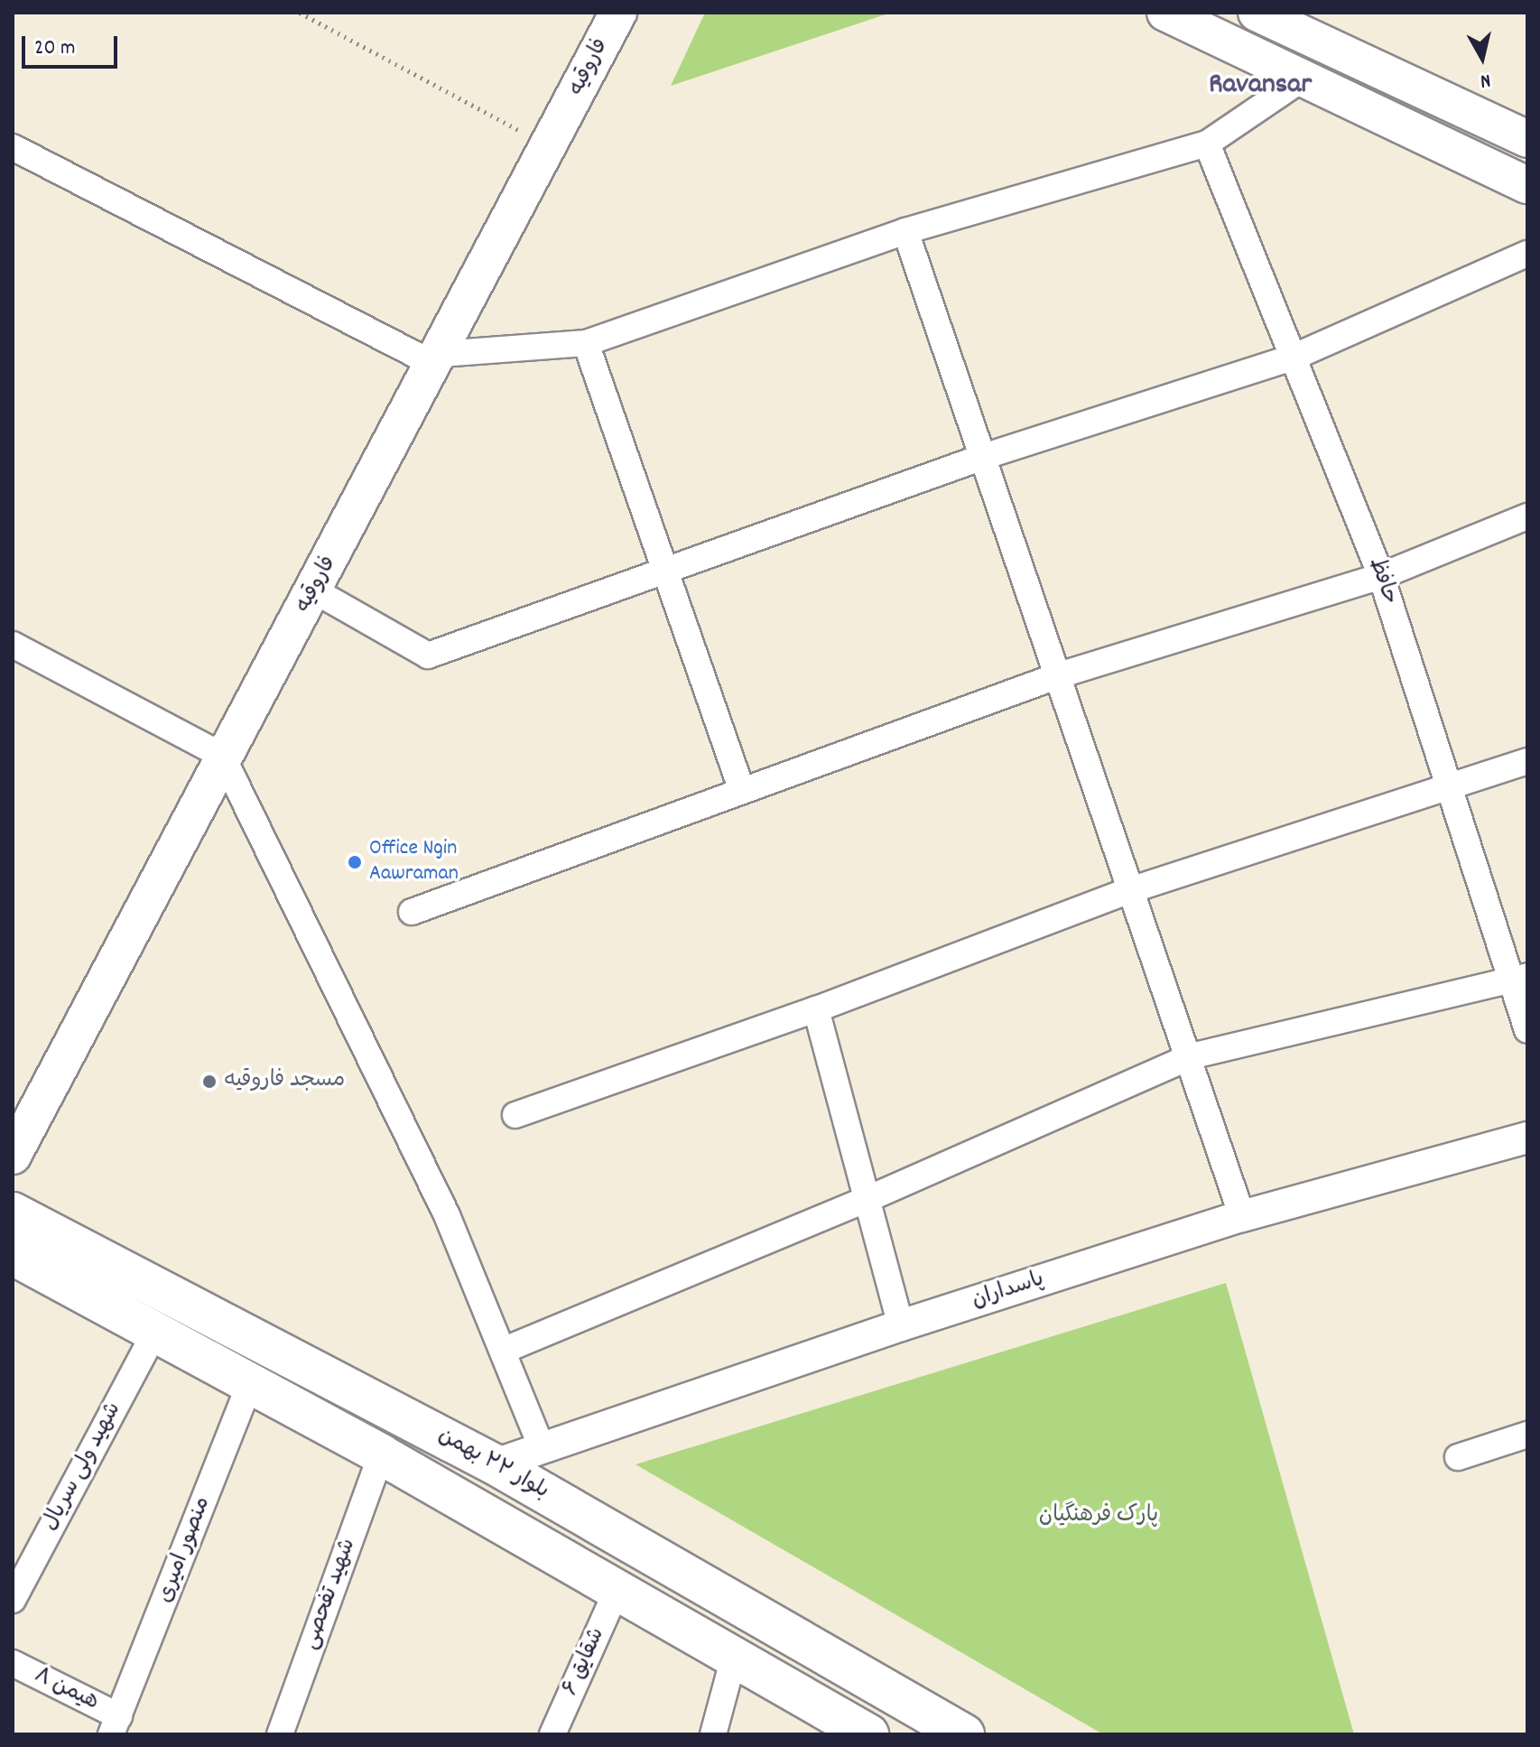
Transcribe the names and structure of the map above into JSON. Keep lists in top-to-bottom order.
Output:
{
  "streets": {
    "main road": ["فاروقیه", "بلوار ۲۲ بهمن"],
    "street": [
      "حافظ",
      "پاسداران",
      "شهید ولی سریال",
      "منصور امیری",
      "شهید تفحصی",
      "شقایق ۶",
      "هیمن ۸"
    ]
  },
  "crossings": [
    ["پاسداران", "بلوار ۲۲ بهمن"],
    ["منصور امیری", "هیمن ۸"]
  ],
  "districts": ["Ravansar"],
  "parks": ["پارک فرهنگیان"],
  "places": ["Office Ngin Aawraman", "مسجد فاروقیه"],
  "scale_bar": "20 m",
  "north": "bottom"
}
